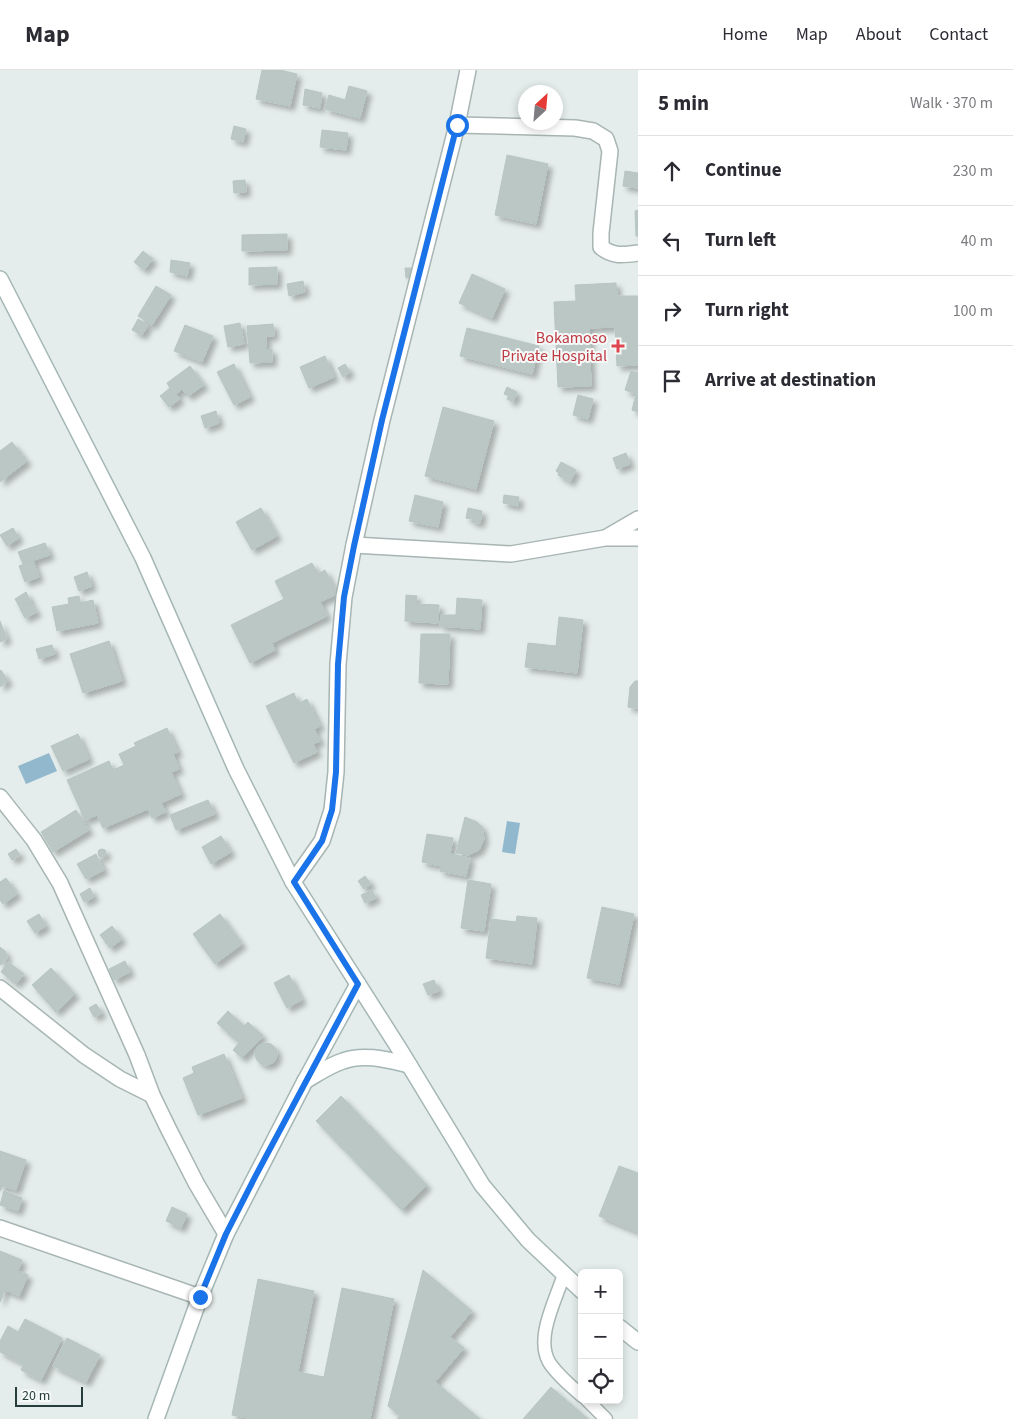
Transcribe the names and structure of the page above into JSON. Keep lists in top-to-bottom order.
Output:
{
  "places": {
    "health": ["Bokamoso Private Hospital"]
  },
  "scale_bar": "20 m",
  "north": "top right",
  "page": {
    "header": "Map",
    "nav": [
      "Home",
      "Map",
      "About",
      "Contact"
    ],
    "heading": ["5 min", "Walk · 370 m"],
    "list": [
      ["Continue", "230 m"],
      ["Turn left", "40 m"],
      ["Turn right", "100 m"],
      "Arrive at destination"
    ],
    "map_buttons": ["+", "−"],
    "scale": "20 m"
  }
}
